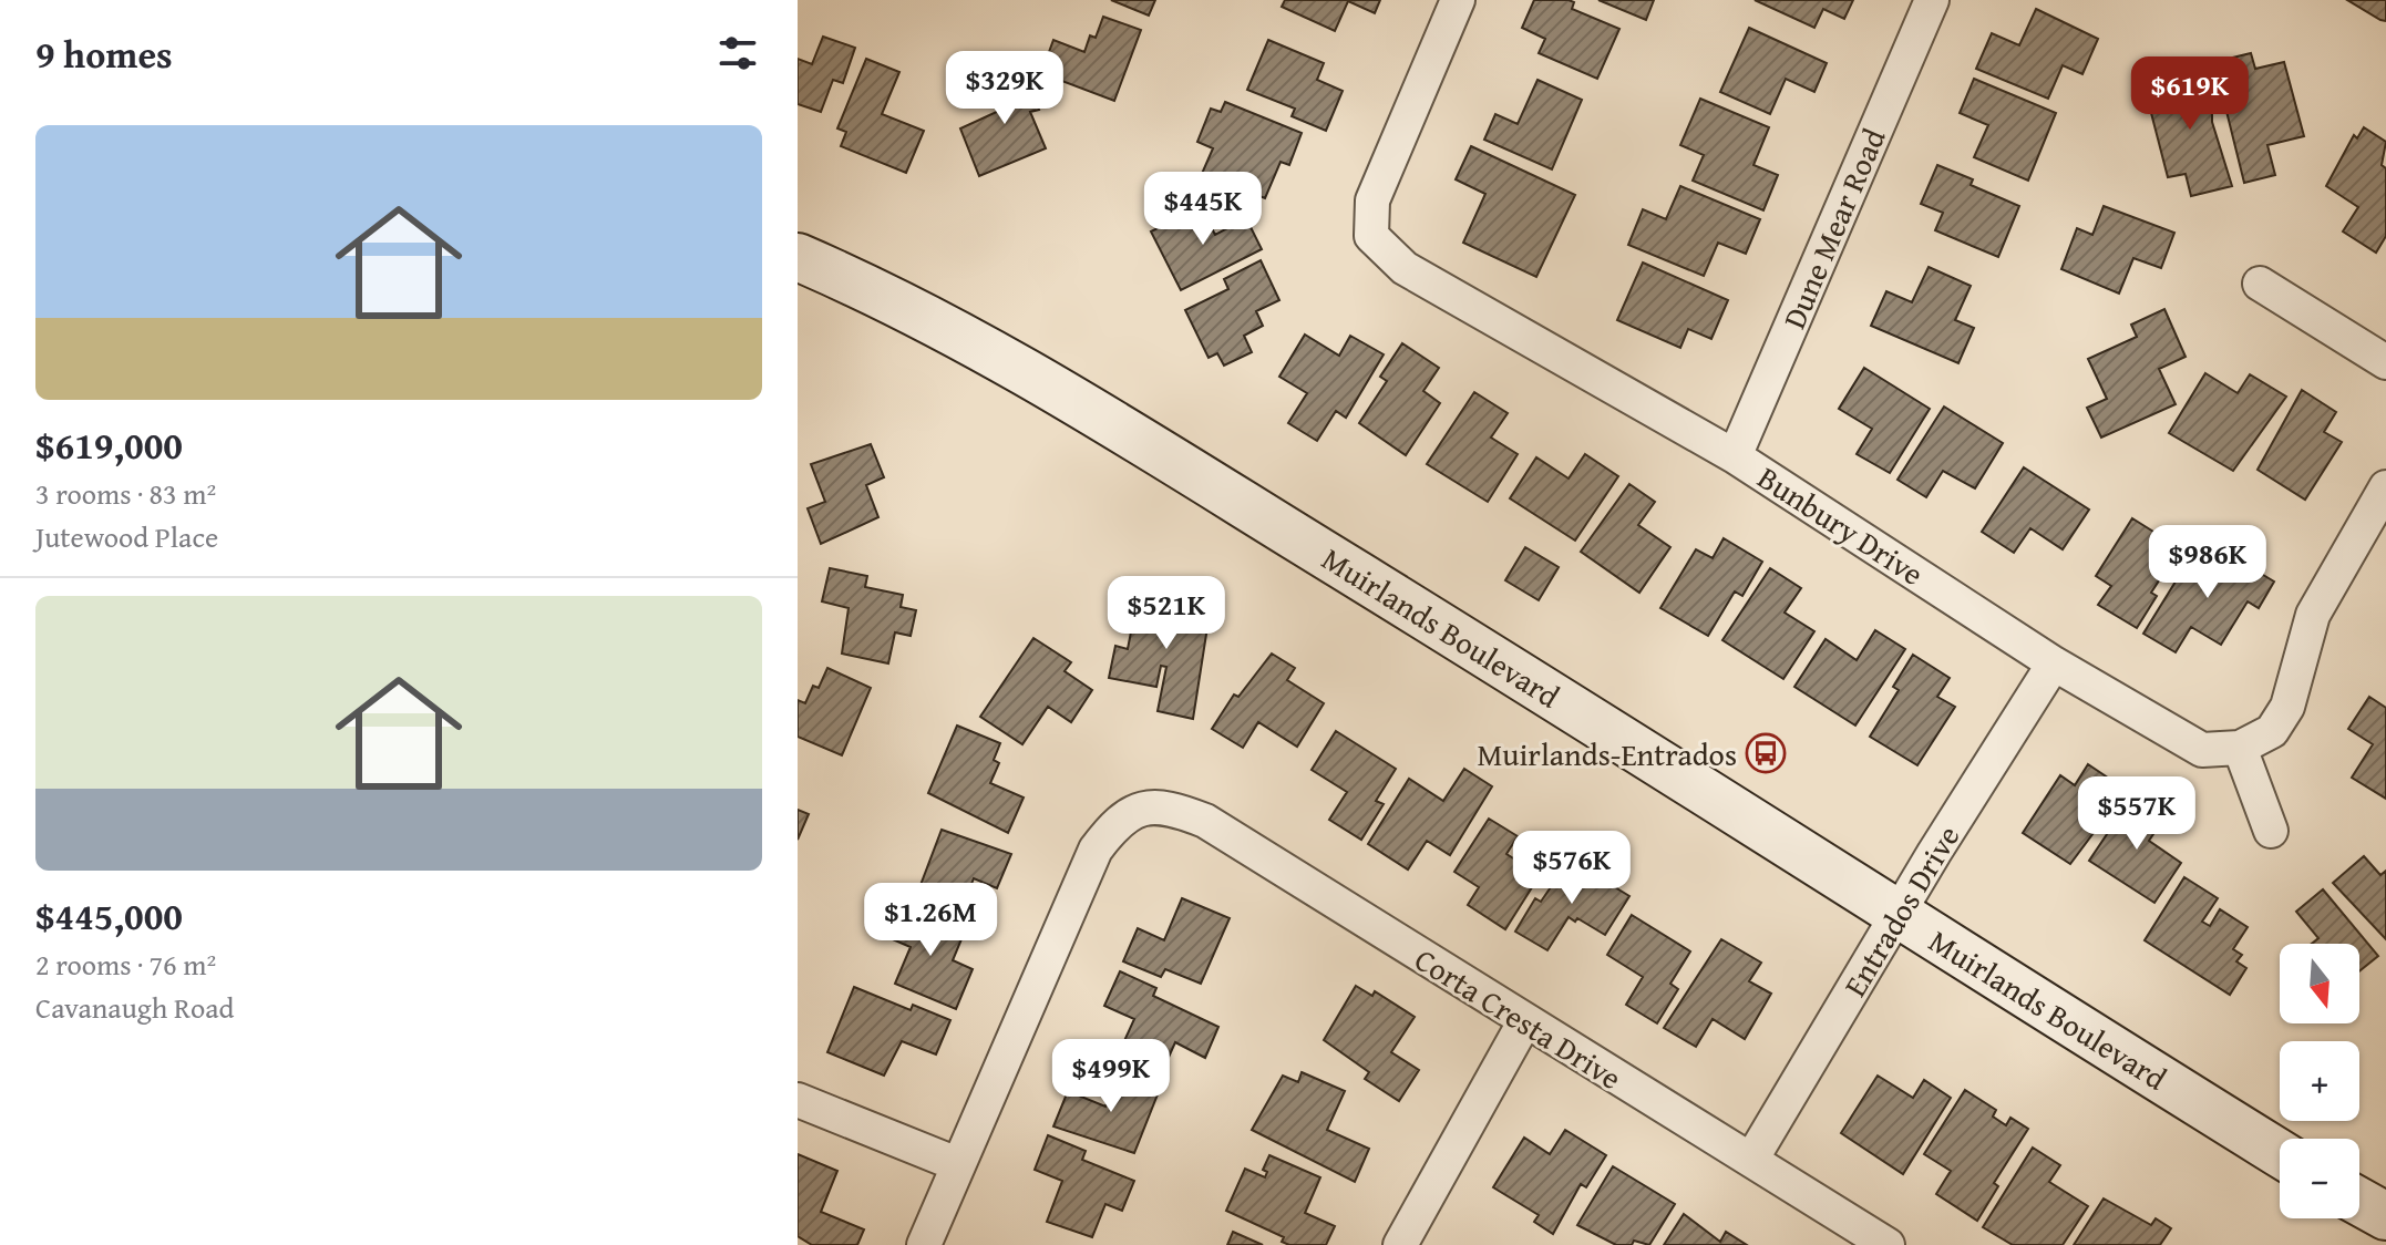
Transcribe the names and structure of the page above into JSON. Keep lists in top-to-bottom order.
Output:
{
  "streets": {
    "main road": ["Muirlands Boulevard"],
    "street": [
      "Dune Mear Road",
      "Bunbury Drive",
      "Entrados Drive",
      "Corta Cresta Drive"
    ]
  },
  "crossings": [
    ["Dune Mear Road", "Bunbury Drive"],
    ["Bunbury Drive", "Entrados Drive"],
    ["Muirlands Boulevard", "Entrados Drive"],
    ["Entrados Drive", "Corta Cresta Drive"]
  ],
  "places": {
    "bus stop": ["Muirlands-Entrados"]
  },
  "north": "bottom",
  "page": {
    "heading": "9 homes",
    "price": [
      "$329K",
      "$619K",
      "$445K",
      "$986K",
      "$521K",
      "$557K",
      "$576K",
      "$1.26M",
      "$499K"
    ],
    "list": [
      {
        "name": "$619,000",
        "note": "3 rooms · 83 m² · Jutewood Place"
      },
      {
        "name": "$445,000",
        "note": "2 rooms · 76 m² · Cavanaugh Road"
      }
    ],
    "map_buttons": ["+", "−"]
  }
}
